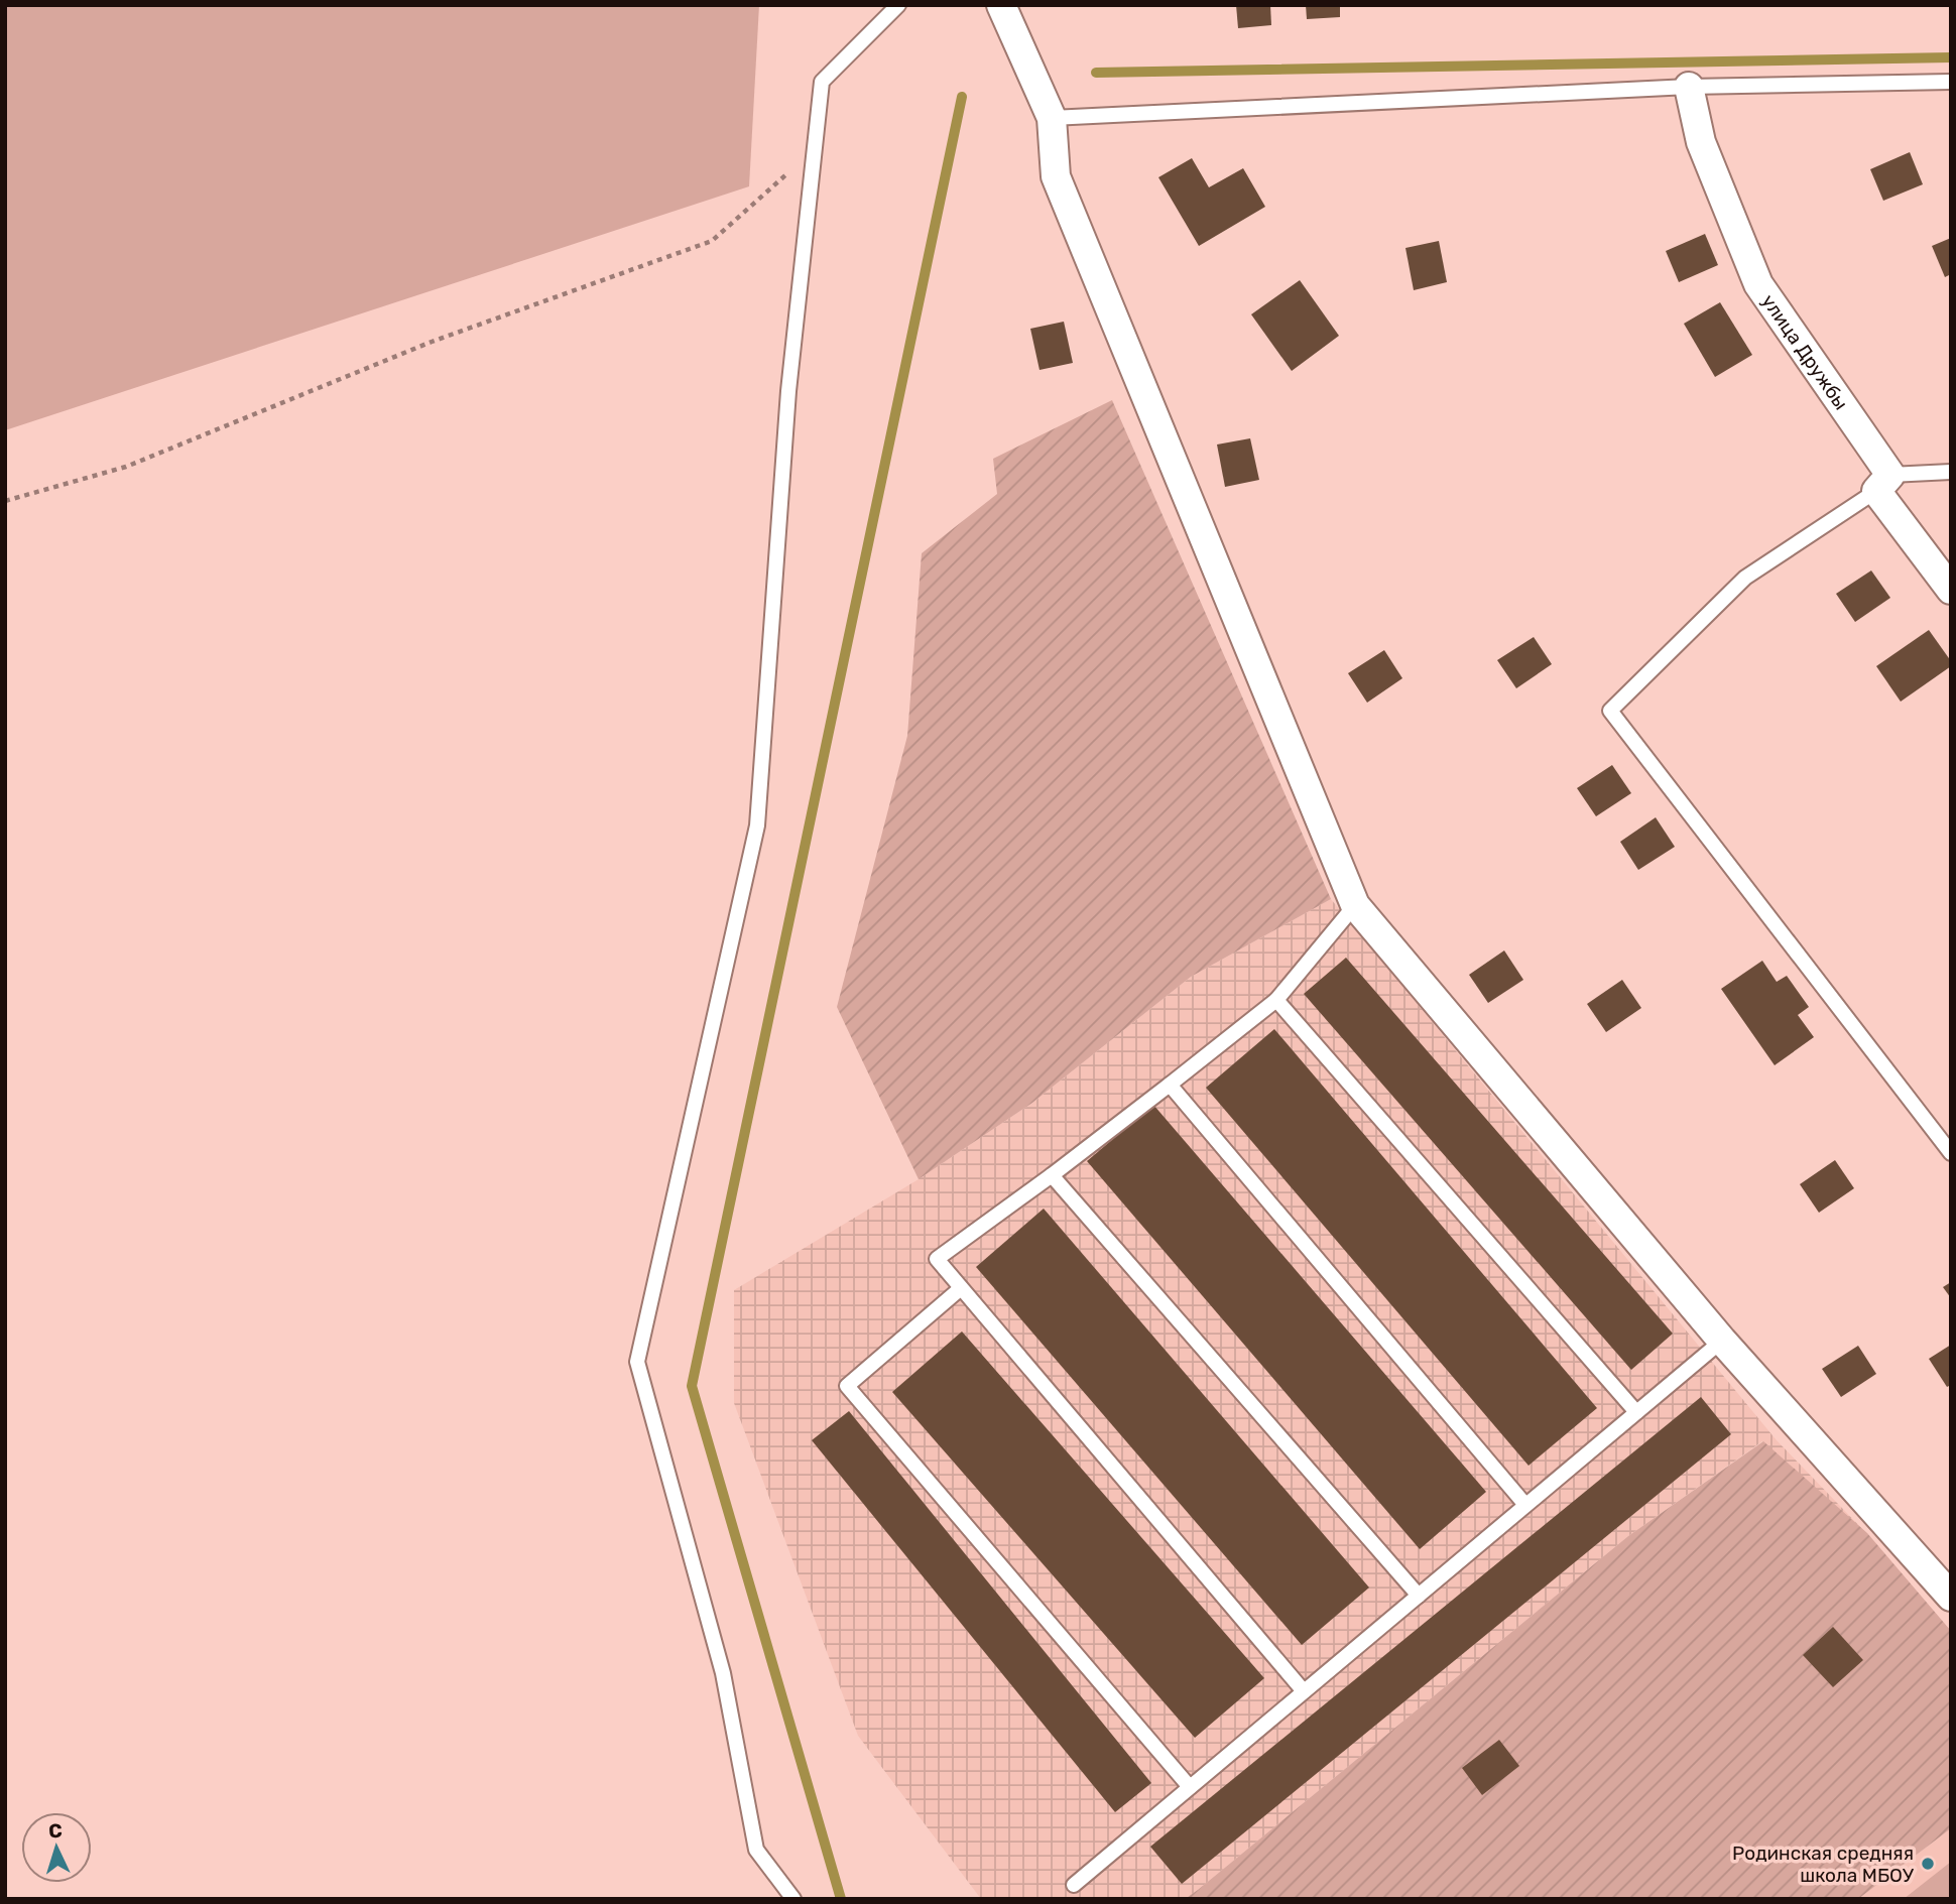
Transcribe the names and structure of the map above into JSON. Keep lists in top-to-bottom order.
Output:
{
  "streets": {
    "street": ["улица Дружбы"]
  },
  "places": ["Родинская средняя школа МБОУ"],
  "north": "top"
}
